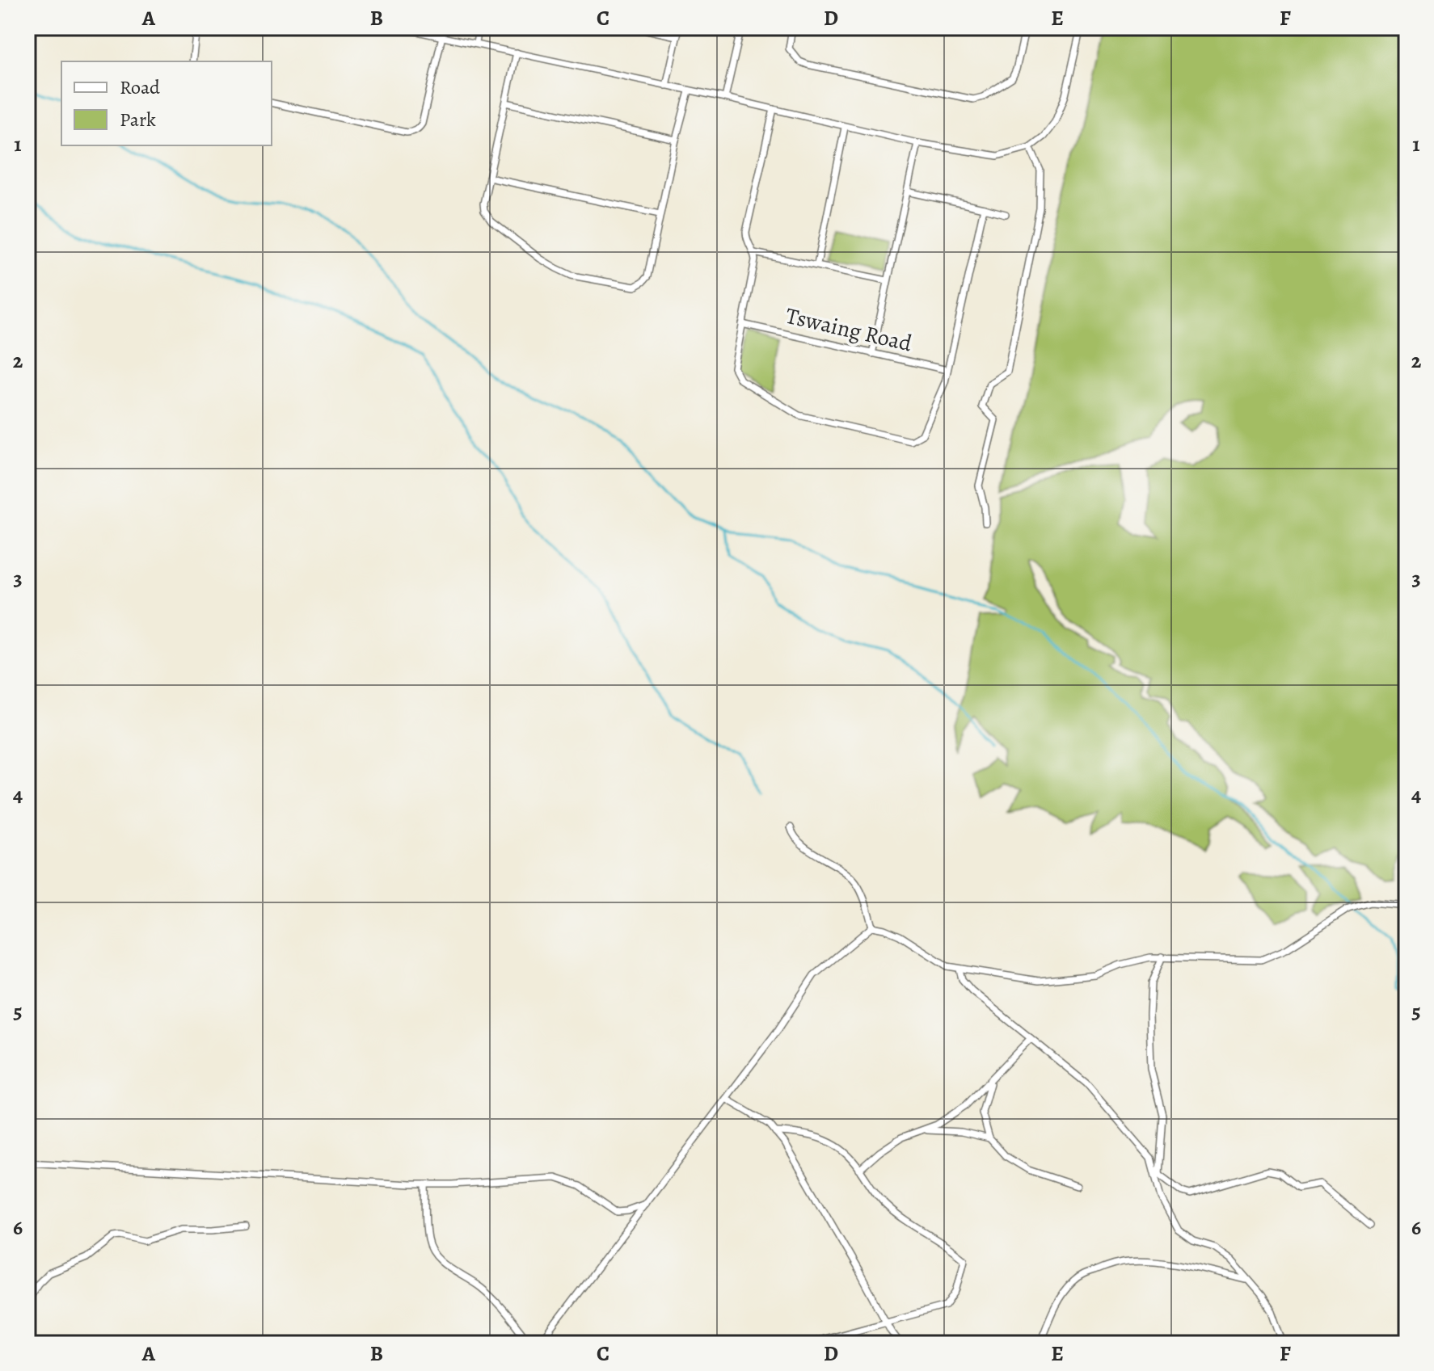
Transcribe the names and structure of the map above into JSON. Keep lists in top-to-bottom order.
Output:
{
  "streets": {
    "street": ["Tswaing Road"]
  },
  "legend": ["Road", "Park"],
  "grid": {
    "columns": [
      "A",
      "B",
      "C",
      "D",
      "E",
      "F"
    ],
    "rows": [
      "1",
      "2",
      "3",
      "4",
      "5",
      "6"
    ]
  }
}
